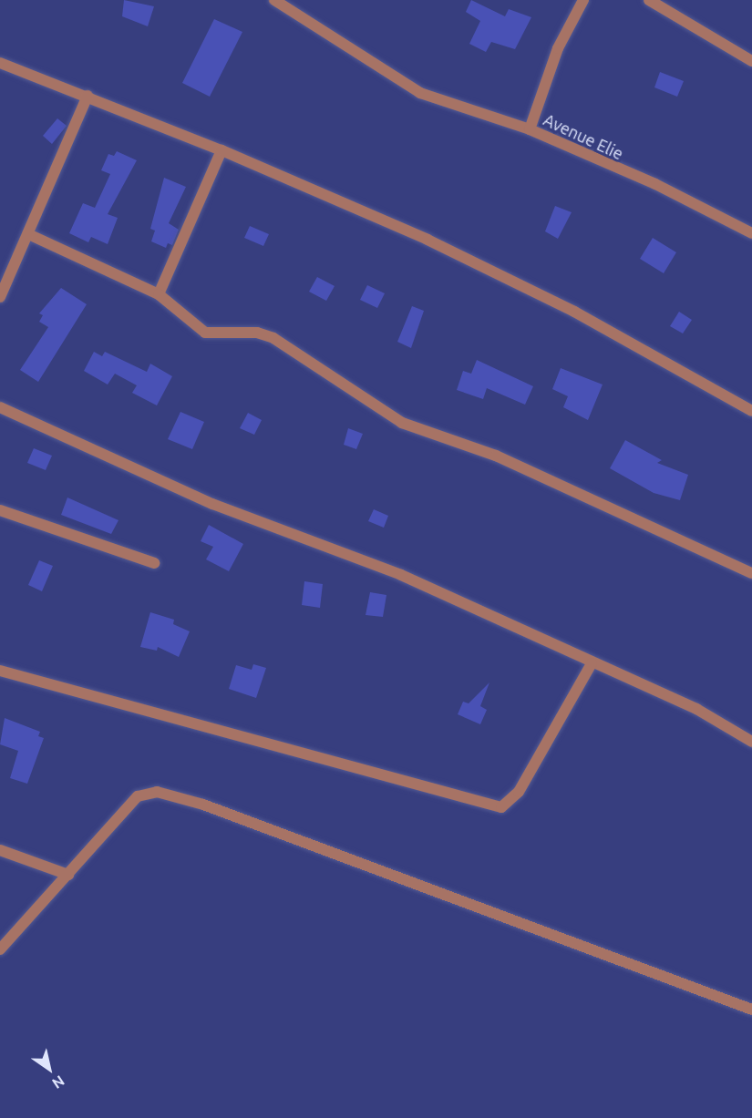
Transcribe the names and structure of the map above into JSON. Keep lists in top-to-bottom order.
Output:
{
  "streets": {
    "street": ["Avenue Elie"]
  },
  "north": "bottom right"
}
